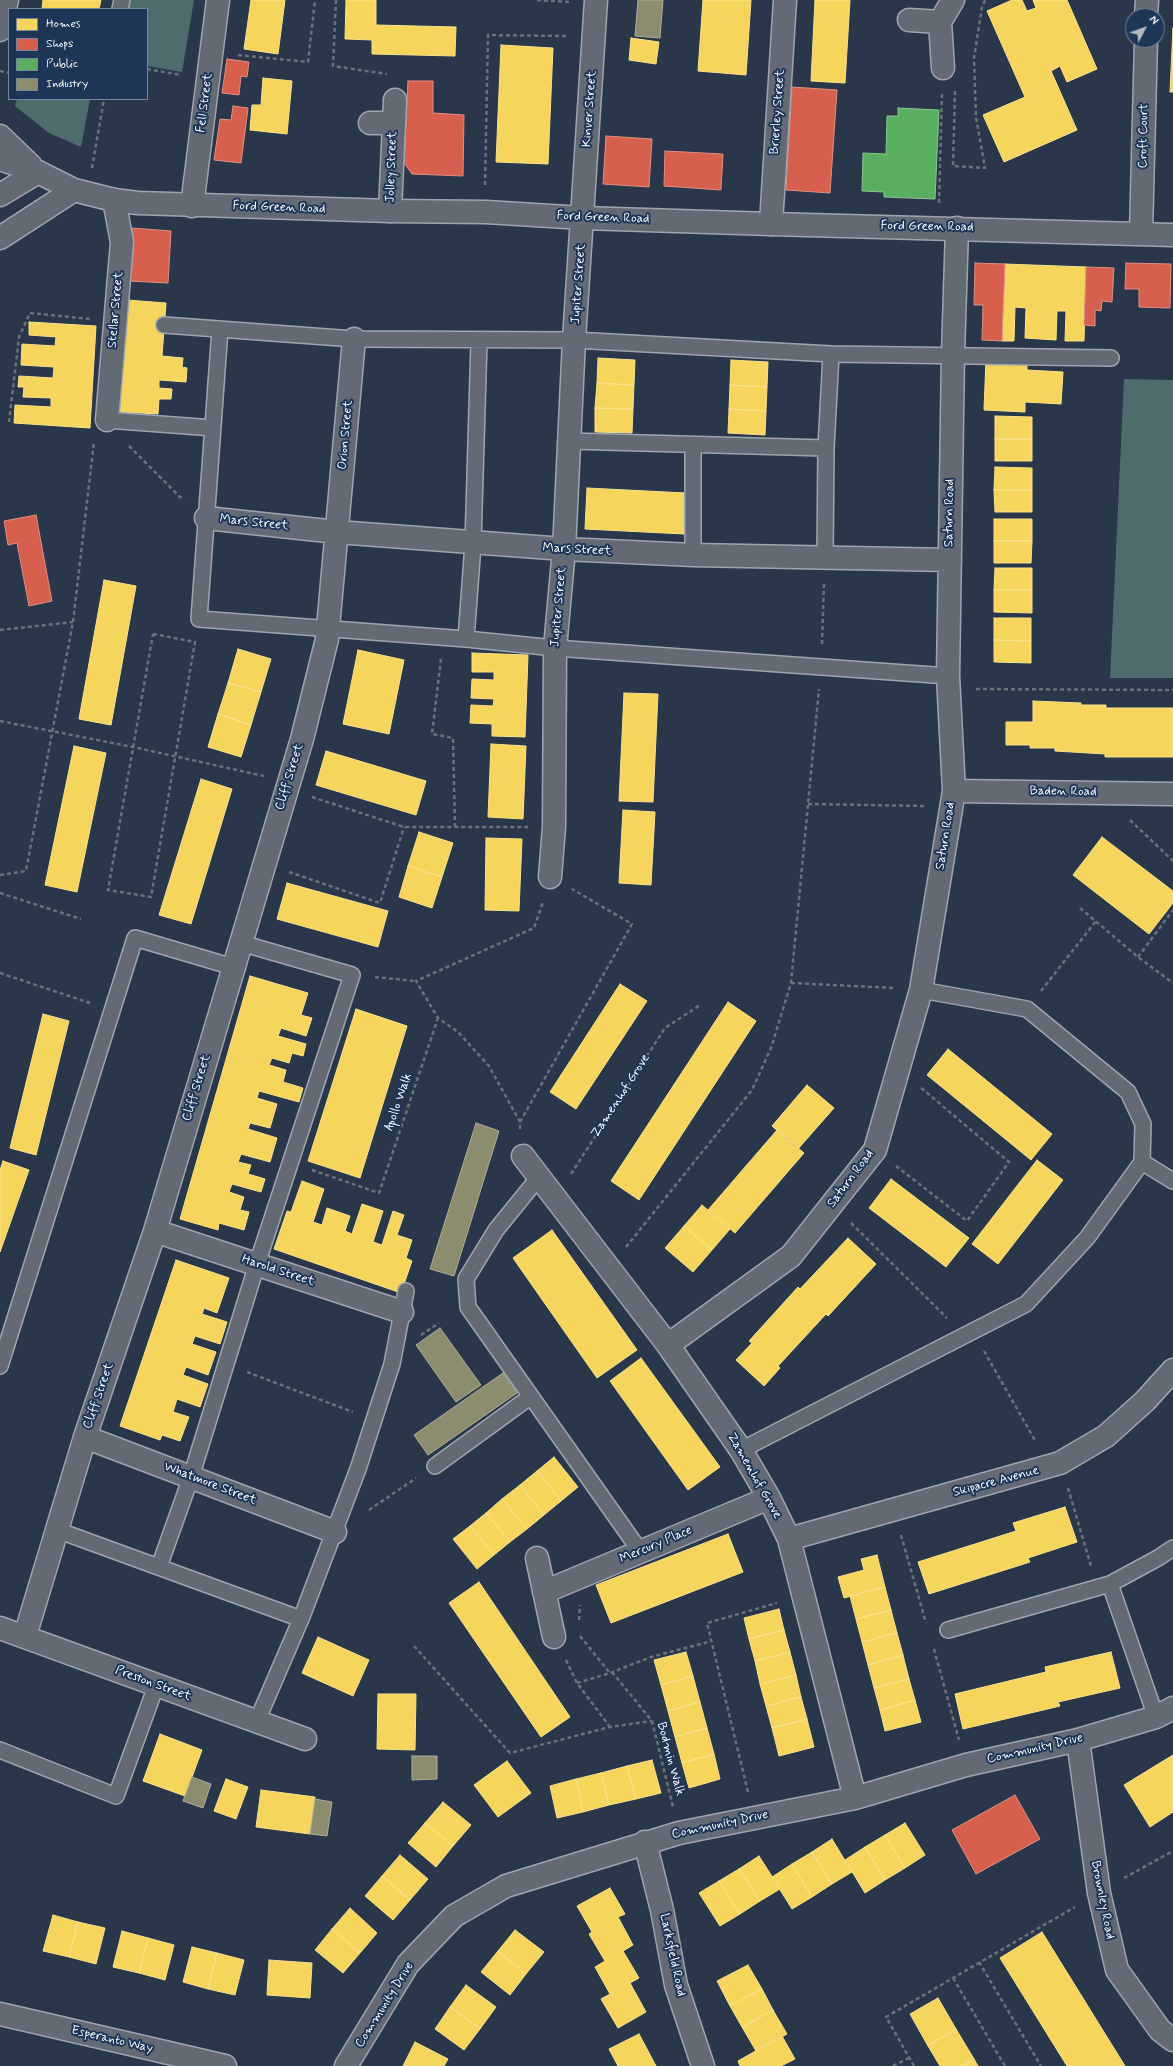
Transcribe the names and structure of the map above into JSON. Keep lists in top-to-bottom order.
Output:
{
  "streets": {
    "street": [
      "Fell Street",
      "Kinver Street",
      "Brierley Street",
      "Croft Court",
      "Jolley Street",
      "Ford Green Road",
      "Jupiter Street",
      "Stellar Street",
      "Orion Street",
      "Saturn Road",
      "Mars Street",
      "Cliff Street",
      "Baden Road",
      "Zamenhof Grove",
      "Harold Street",
      "Skipacre Avenue",
      "Whatmore Street",
      "Mercury Place",
      "Preston Street",
      "Community Drive",
      "Brownley Road",
      "Larksfield Road",
      "Esperanto Way"
    ],
    "path": ["Apollo Walk", "Bodmin Walk"]
  },
  "crossings": [
    ["Fell Street", "Ford Green Road"],
    ["Kinver Street", "Ford Green Road"],
    ["Kinver Street", "Jupiter Street"],
    ["Brierley Street", "Ford Green Road"],
    ["Croft Court", "Ford Green Road"],
    ["Jolley Street", "Ford Green Road"],
    ["Ford Green Road", "Jupiter Street"],
    ["Ford Green Road", "Stellar Street"],
    ["Ford Green Road", "Saturn Road"],
    ["Jupiter Street", "Mars Street"],
    ["Orion Street", "Mars Street"],
    ["Orion Street", "Cliff Street"],
    ["Saturn Road", "Mars Street"],
    ["Saturn Road", "Baden Road"],
    ["Saturn Road", "Zamenhof Grove"],
    ["Mars Street", "Cliff Street"],
    ["Cliff Street", "Harold Street"],
    ["Cliff Street", "Whatmore Street"],
    ["Cliff Street", "Preston Street"],
    ["Zamenhof Grove", "Skipacre Avenue"],
    ["Zamenhof Grove", "Mercury Place"],
    ["Zamenhof Grove", "Community Drive"],
    ["Community Drive", "Bodmin Walk"],
    ["Community Drive", "Brownley Road"],
    ["Community Drive", "Larksfield Road"]
  ],
  "legend": [
    "Homes",
    "Shops",
    "Public",
    "Industry"
  ],
  "north": "top right"
}
